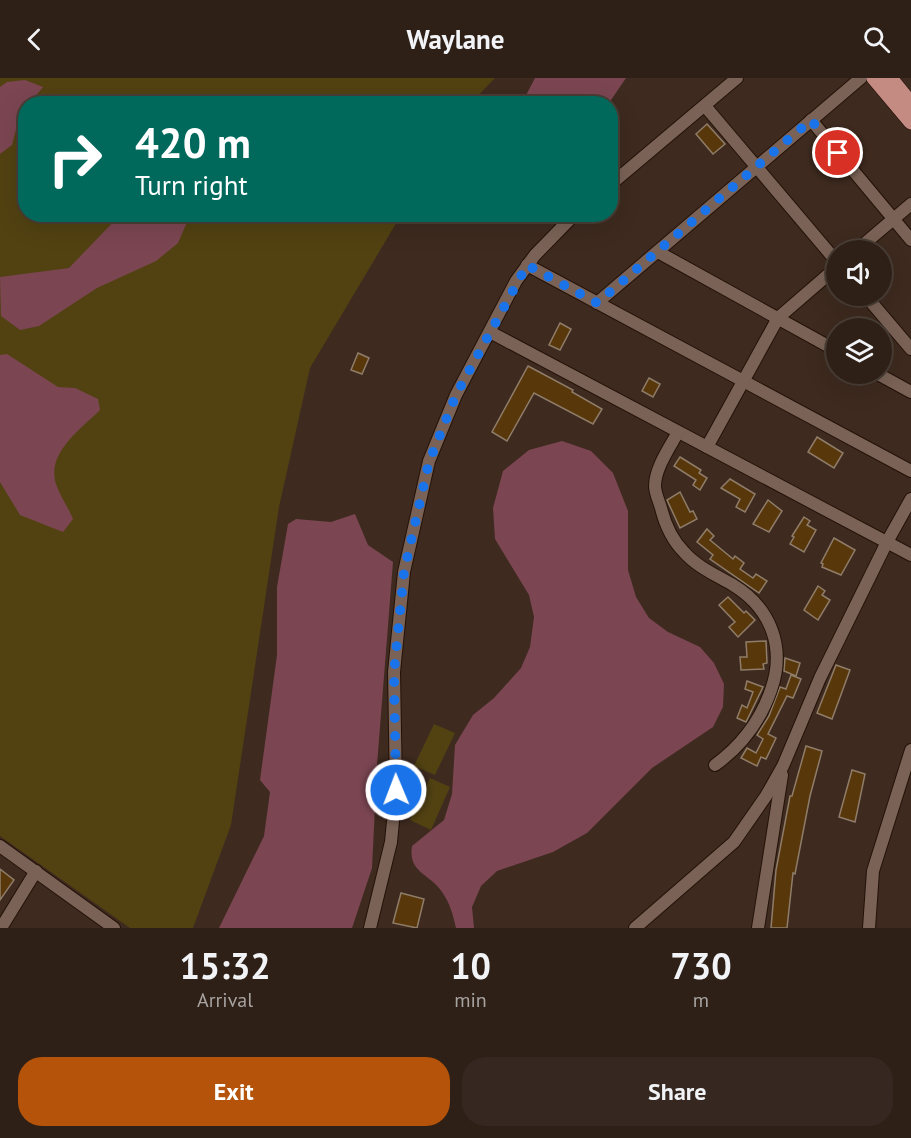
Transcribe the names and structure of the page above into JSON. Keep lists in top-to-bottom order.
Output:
{
  "page": {
    "header": "Waylane",
    "turn": ["420 m", "Turn right"],
    "eta": [
      "15:32",
      "Arrival",
      "10",
      "min",
      "730",
      "m"
    ],
    "buttons": ["Exit", "Share"]
  }
}
